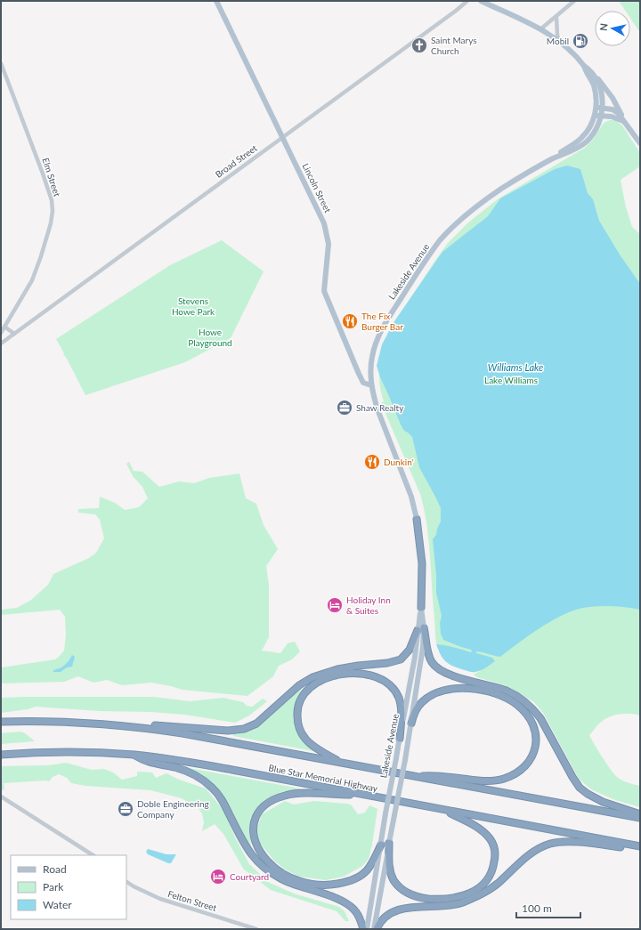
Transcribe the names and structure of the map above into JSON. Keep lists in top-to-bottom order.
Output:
{
  "streets": {
    "highway": ["Lakeside Avenue", "Blue Star Memorial Highway"],
    "main road": ["Lincoln Street"],
    "street": ["Broad Street", "Elm Street", "Felton Street"]
  },
  "crossings": [
    ["Broad Street", "Lincoln Street"],
    ["Lincoln Street", "Lakeside Avenue"]
  ],
  "water": ["Williams Lake"],
  "parks": ["Stevens Howe Park", "Howe Playground", "Lake Williams"],
  "places": {
    "fuel station": ["Mobil"],
    "church": ["Saint Marys Church"],
    "restaurant": ["The Fix Burger Bar", "Dunkin'"],
    "office": ["Shaw Realty", "Doble Engineering Company"],
    "hotel": ["Holiday Inn & Suites", "Courtyard"]
  },
  "legend": ["Road", "Park", "Water"],
  "scale_bar": "100 m",
  "north": "left"
}
